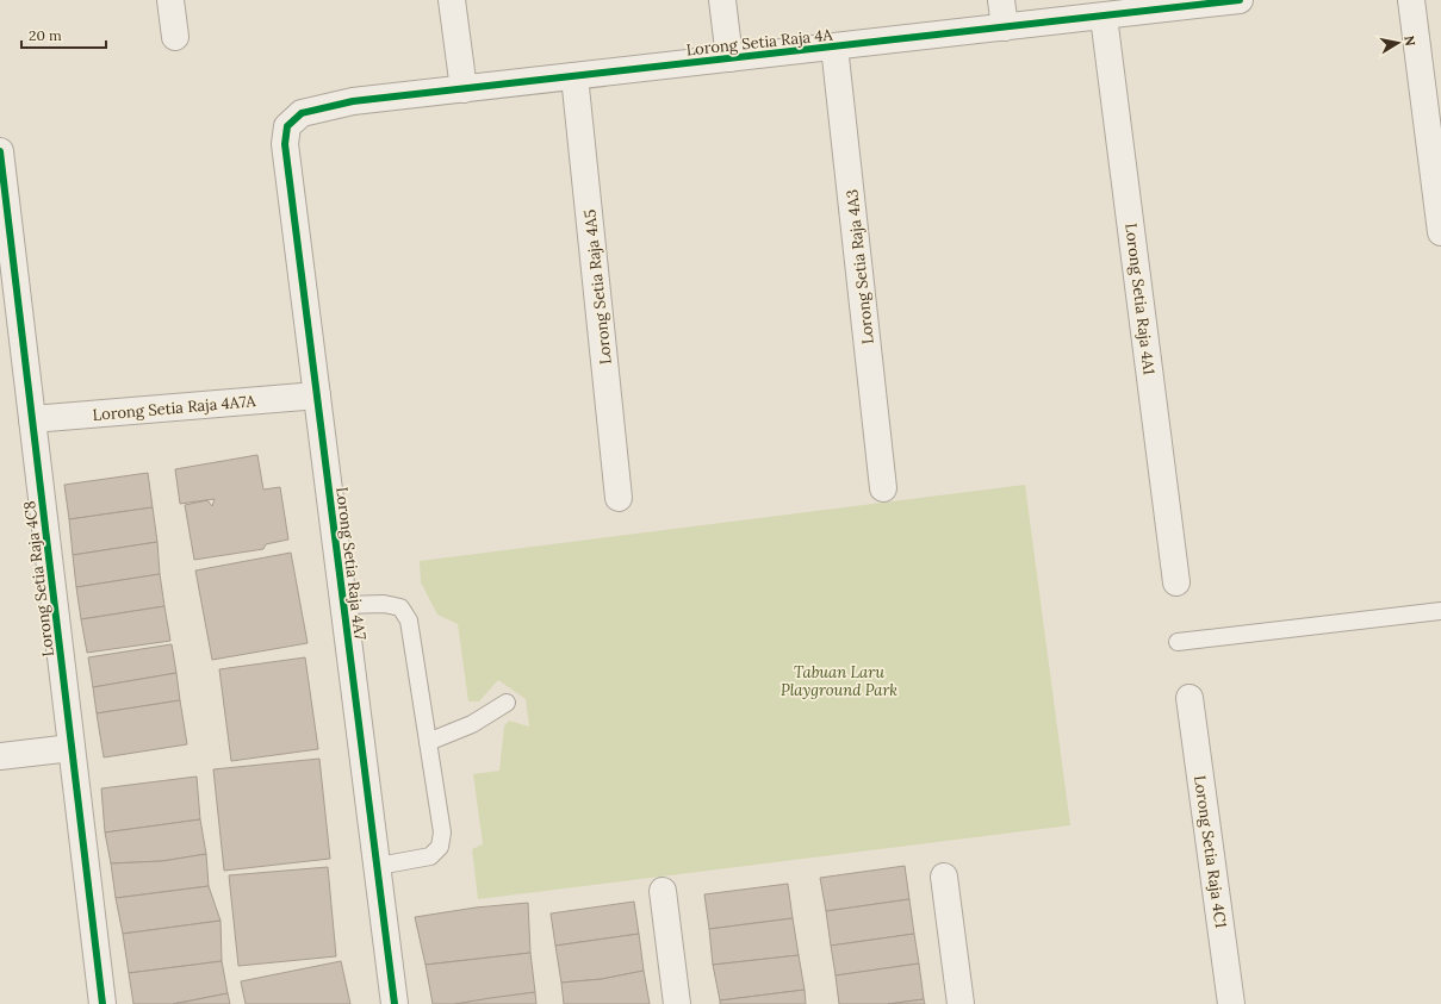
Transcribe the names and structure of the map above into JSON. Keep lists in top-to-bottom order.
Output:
{
  "streets": {
    "street": [
      "Lorong Setia Raja 4A",
      "Lorong Setia Raja 4A3",
      "Lorong Setia Raja 4A5",
      "Lorong Setia Raja 4A1",
      "Lorong Setia Raja 4A7A",
      "Lorong Setia Raja 4A7",
      "Lorong Setia Raja 4C8",
      "Lorong Setia Raja 4C1"
    ]
  },
  "crossings": [
    ["Lorong Setia Raja 4A", "Lorong Setia Raja 4A3"],
    ["Lorong Setia Raja 4A", "Lorong Setia Raja 4A5"],
    ["Lorong Setia Raja 4A", "Lorong Setia Raja 4A1"],
    ["Lorong Setia Raja 4A", "Lorong Setia Raja 4A7"],
    ["Lorong Setia Raja 4A7A", "Lorong Setia Raja 4A7"],
    ["Lorong Setia Raja 4A7A", "Lorong Setia Raja 4C8"]
  ],
  "parks": ["Tabuan Laru Playground Park"],
  "scale_bar": "20 m",
  "north": "right"
}
